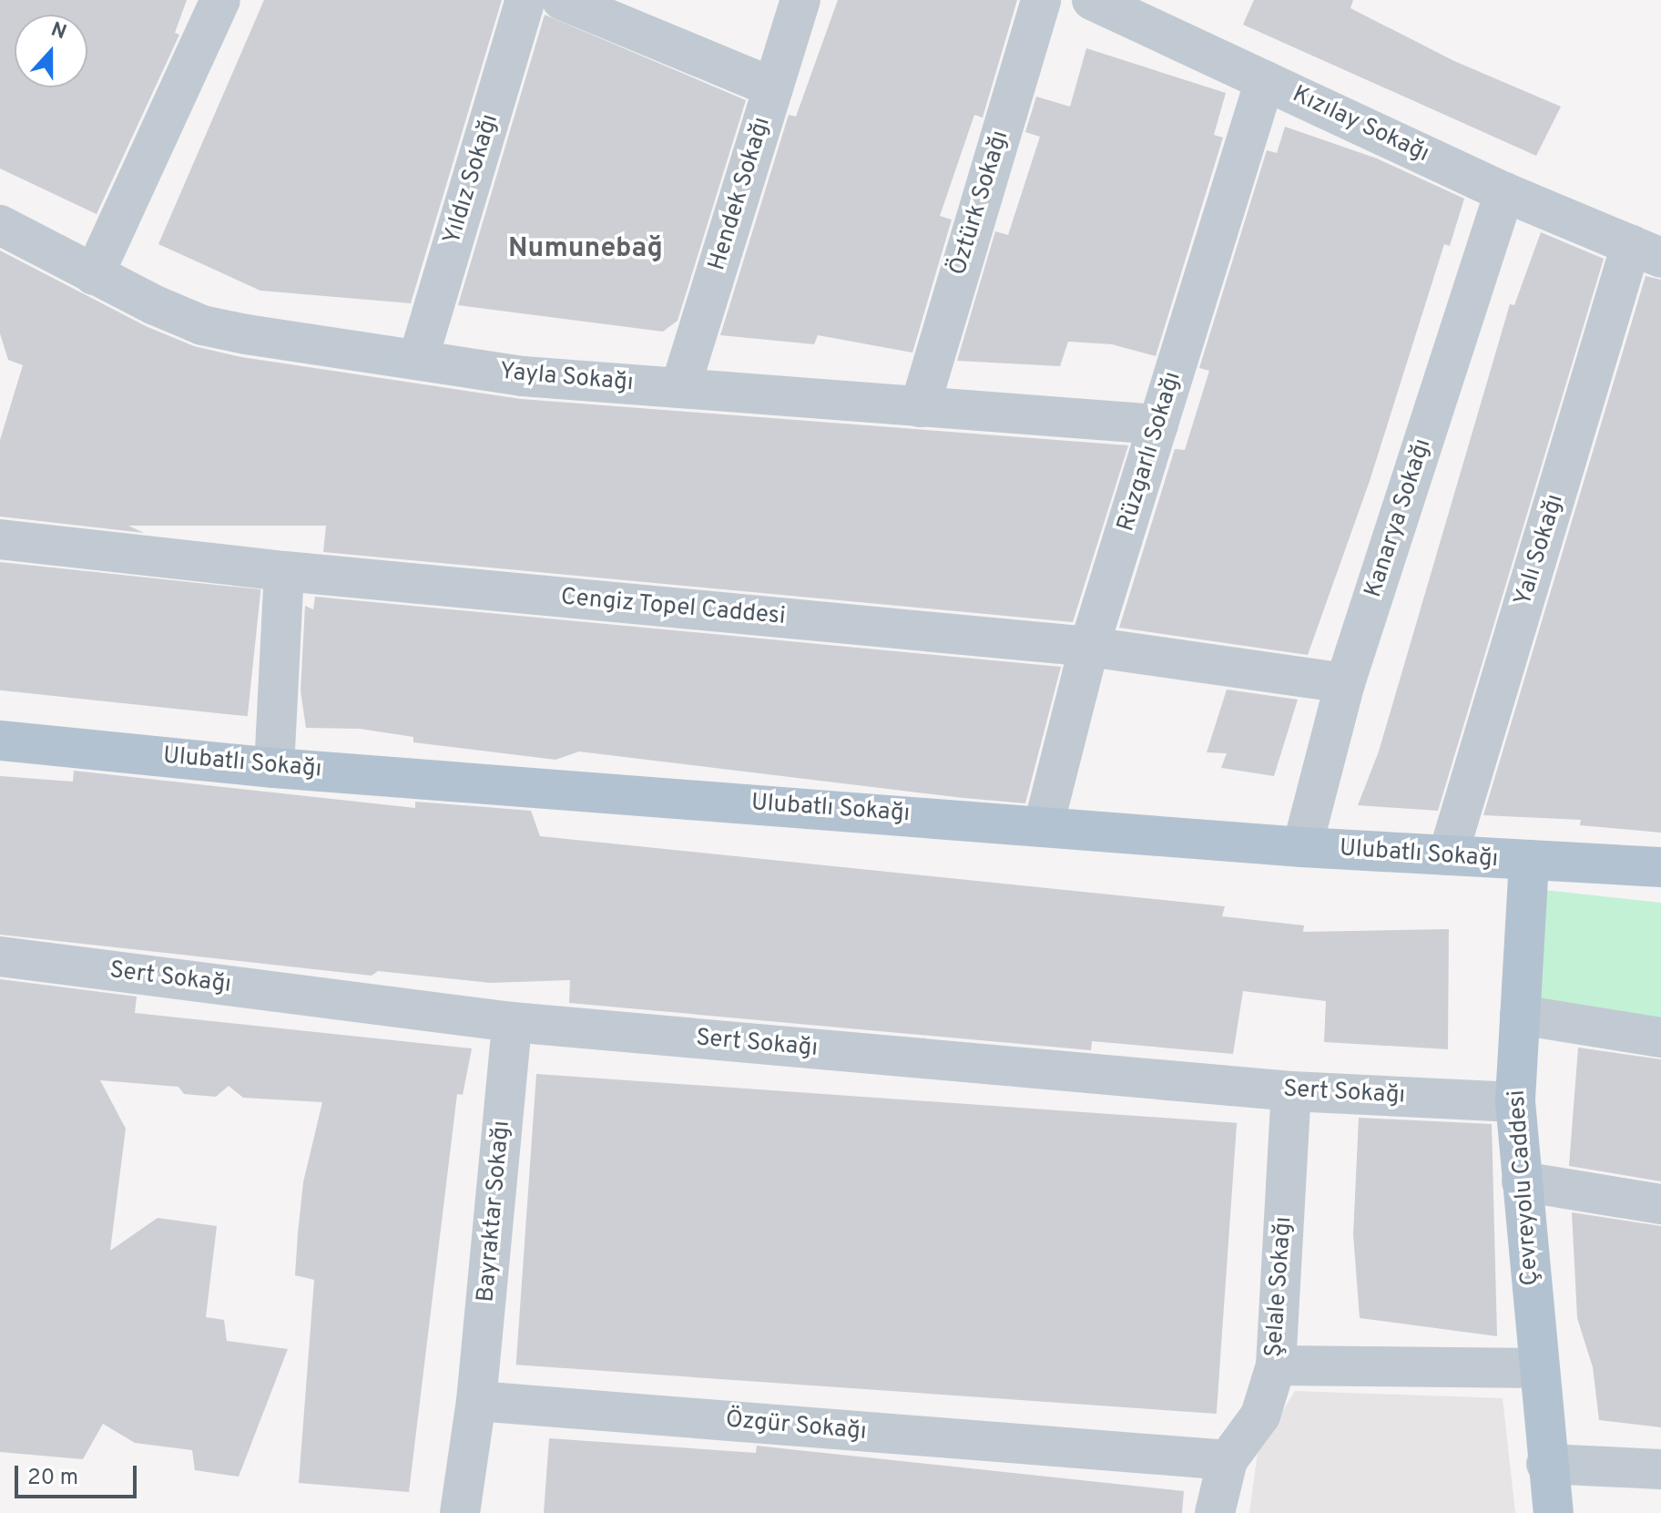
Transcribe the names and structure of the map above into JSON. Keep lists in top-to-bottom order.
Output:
{
  "streets": {
    "main road": ["Ulubatlı Sokağı", "Çevreyolu Caddesi"],
    "street": [
      "Kızılay Sokağı",
      "Yıldız Sokağı",
      "Hendek Sokağı",
      "Öztürk Sokağı",
      "Yayla Sokağı",
      "Rüzgarlı Sokağı",
      "Kanarya Sokağı",
      "Yalı Sokağı",
      "Cengiz Topel Caddesi",
      "Sert Sokağı",
      "Bayraktar Sokağı",
      "Şelale Sokağı",
      "Özgür Sokağı"
    ]
  },
  "crossings": [
    ["Kızılay Sokağı", "Rüzgarlı Sokağı"],
    ["Kızılay Sokağı", "Kanarya Sokağı"],
    ["Kızılay Sokağı", "Yalı Sokağı"],
    ["Yıldız Sokağı", "Yayla Sokağı"],
    ["Hendek Sokağı", "Yayla Sokağı"],
    ["Öztürk Sokağı", "Yayla Sokağı"],
    ["Yayla Sokağı", "Rüzgarlı Sokağı"],
    ["Rüzgarlı Sokağı", "Cengiz Topel Caddesi"],
    ["Rüzgarlı Sokağı", "Ulubatlı Sokağı"],
    ["Kanarya Sokağı", "Cengiz Topel Caddesi"],
    ["Kanarya Sokağı", "Ulubatlı Sokağı"],
    ["Yalı Sokağı", "Ulubatlı Sokağı"],
    ["Ulubatlı Sokağı", "Çevreyolu Caddesi"],
    ["Sert Sokağı", "Çevreyolu Caddesi"],
    ["Sert Sokağı", "Bayraktar Sokağı"],
    ["Sert Sokağı", "Şelale Sokağı"],
    ["Bayraktar Sokağı", "Özgür Sokağı"],
    ["Şelale Sokağı", "Özgür Sokağı"]
  ],
  "districts": ["Numunebağ"],
  "scale_bar": "20 m",
  "north": "top"
}
